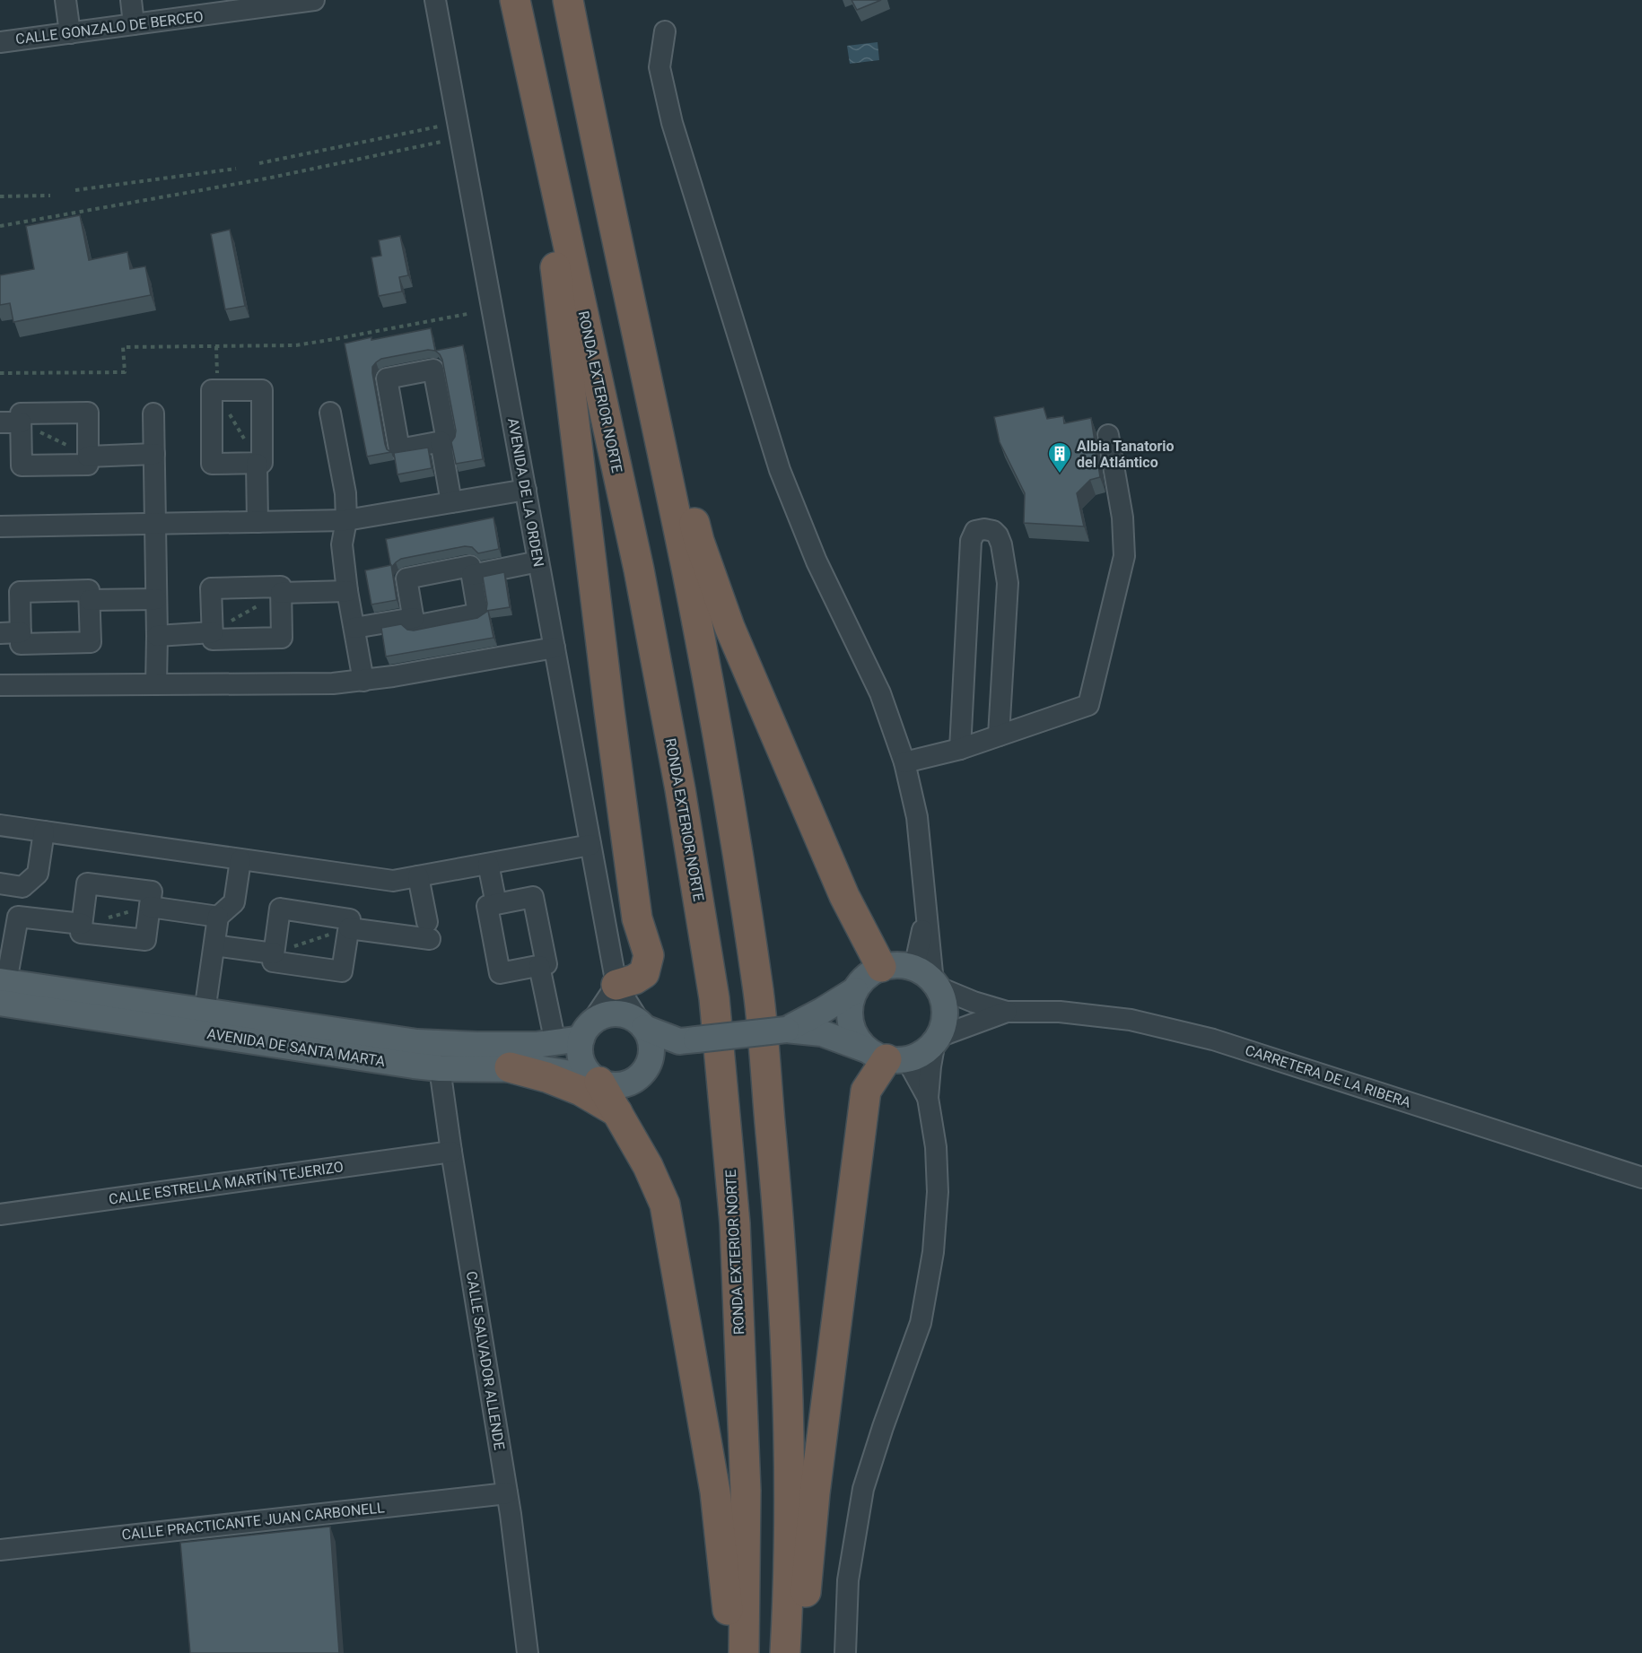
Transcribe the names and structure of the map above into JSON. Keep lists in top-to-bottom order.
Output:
{
  "streets": {
    "highway": ["RONDA EXTERIOR NORTE"],
    "main road": ["AVENIDA DE SANTA MARTA"],
    "street": [
      "CALLE GONZALO DE BERCEO",
      "AVENIDA DE LA ORDEN",
      "CARRETERA DE LA RIBERA",
      "CALLE ESTRELLA MARTÍN TEJERIZO",
      "CALLE SALVADOR ALLENDE",
      "CALLE PRACTICANTE JUAN CARBONELL"
    ]
  },
  "crossings": [
    ["AVENIDA DE LA ORDEN", "AVENIDA DE SANTA MARTA"],
    ["AVENIDA DE SANTA MARTA", "CALLE SALVADOR ALLENDE"],
    ["CALLE ESTRELLA MARTÍN TEJERIZO", "CALLE SALVADOR ALLENDE"],
    ["CALLE SALVADOR ALLENDE", "CALLE PRACTICANTE JUAN CARBONELL"]
  ],
  "places": {
    "building": ["Albia Tanatorio del Atlántico"]
  }
}
